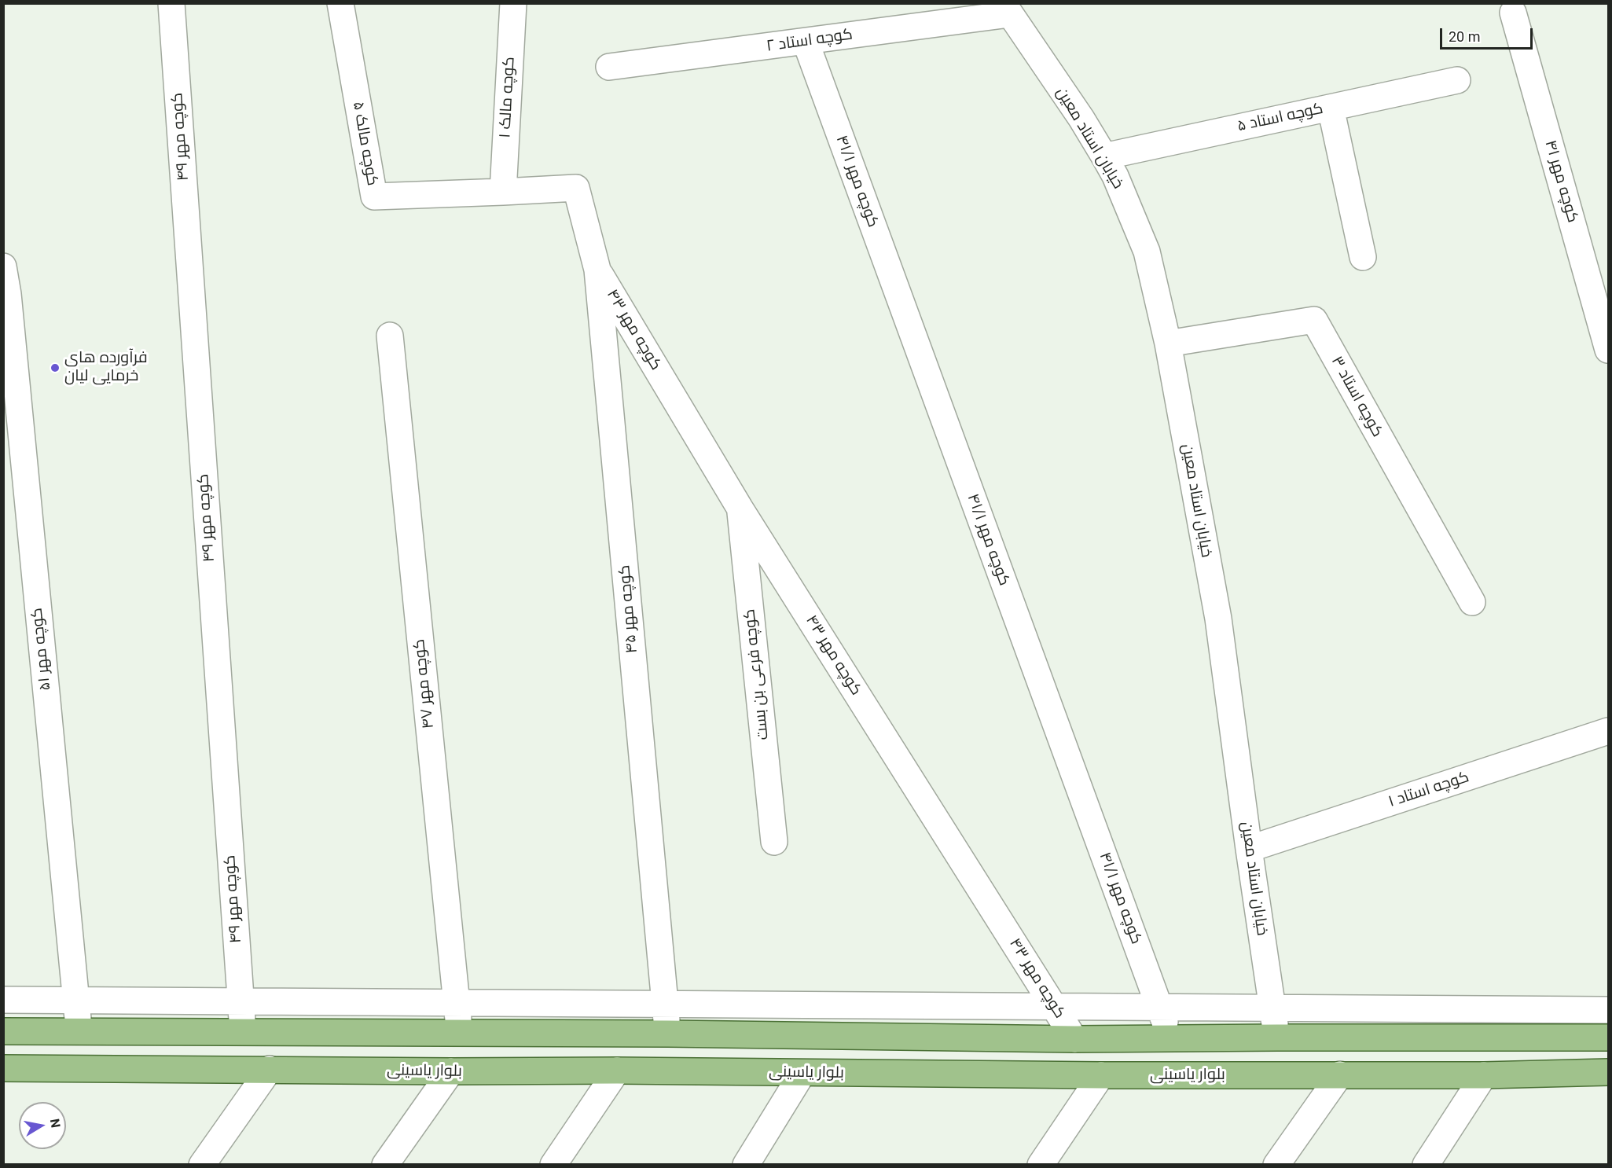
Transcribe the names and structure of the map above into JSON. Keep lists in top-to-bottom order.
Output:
{
  "streets": {
    "main road": ["بلوار یاسینی"],
    "street": [
      "کوچه استاد ۲",
      "کوچه مالک ۱",
      "کوچه استاد ۵",
      "کوچه مهر ۴۹",
      "خیابان استاد معین",
      "کوچه مالک ۵",
      "کوچه مهر ۴۱/۱",
      "کوچه مهر ۴۱",
      "کوچه مهر ۴۳",
      "کوچه استاد ۳",
      "کوچه مهر ۴۵",
      "کوچه مهر ۵۱",
      "کوچه فرعی بن بست",
      "کوچه مهر ۴۷",
      "کوچه استاد ۱"
    ]
  },
  "crossings": [
    ["کوچه استاد ۲", "خیابان استاد معین"],
    ["کوچه استاد ۲", "کوچه مهر ۴۱/۱"],
    ["کوچه مالک ۱", "کوچه مالک ۵"],
    ["کوچه استاد ۵", "خیابان استاد معین"],
    ["خیابان استاد معین", "کوچه استاد ۳"],
    ["خیابان استاد معین", "کوچه استاد ۱"],
    ["کوچه مالک ۵", "کوچه مهر ۴۵"],
    ["کوچه مهر ۴۳", "کوچه مهر ۴۵"],
    ["کوچه مهر ۴۳", "کوچه فرعی بن بست"]
  ],
  "places": ["فرآورده های خرمایی لیان"],
  "scale_bar": "20 m",
  "north": "right"
}
